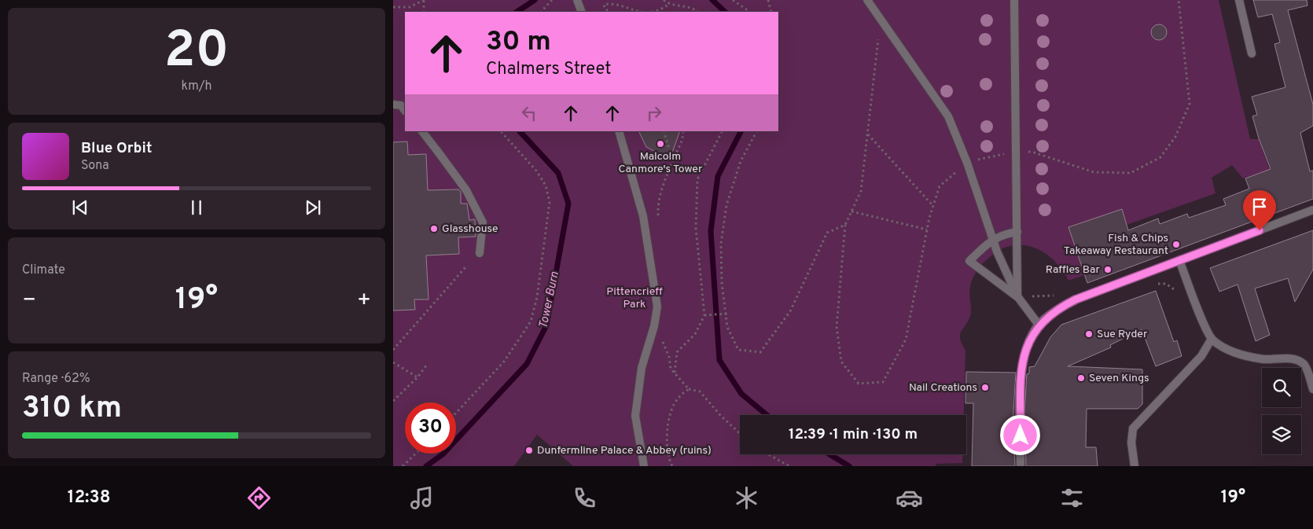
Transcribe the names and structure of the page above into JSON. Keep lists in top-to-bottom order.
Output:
{
  "water": ["Tower Burn"],
  "parks": ["Pittencrieff Park"],
  "places": [
    "Malcolm Canmore's Tower",
    "Glasshouse",
    "Fish & Chips Takeaway Restaurant",
    "Raffles Bar",
    "Sue Ryder",
    "Seven Kings",
    "Nail Creations",
    "Dunfermline Palace & Abbey (ruins)"
  ],
  "page": {
    "tile": [
      ["20", "km/h"],
      "Climate",
      ["Range · 62%", "310 km"]
    ],
    "turn": ["30 m", "Chalmers Street"],
    "song": ["Blue Orbit", "Sona"],
    "heat": ["−", "19°", "+"],
    "limit": "30",
    "trip": "12:39 · 1 min · 130 m",
    "tabs": ["12:38", "19°"]
  }
}
